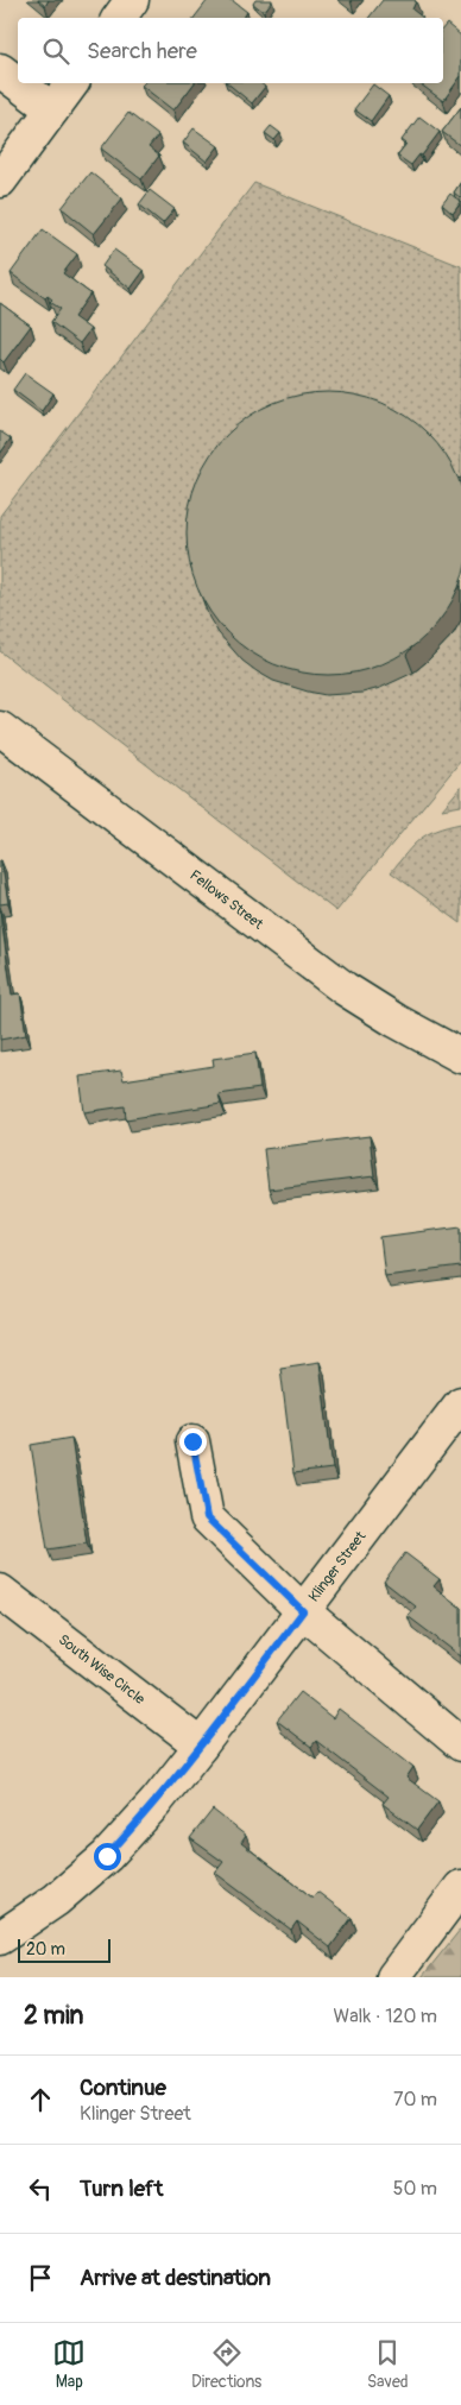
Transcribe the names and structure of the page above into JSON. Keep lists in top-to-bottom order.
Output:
{
  "streets": {
    "street": ["Fellows Street", "Klinger Street", "South Wise Circle"]
  },
  "crossings": [
    ["Klinger Street", "South Wise Circle"]
  ],
  "scale_bar": "20 m",
  "page": {
    "search": "Search here",
    "scale": "20 m",
    "heading": ["2 min", "Walk · 120 m"],
    "list": [
      ["Continue", "Klinger Street", "70 m"],
      ["Turn left", "50 m"],
      "Arrive at destination"
    ],
    "nav": ["Map", "Directions", "Saved"]
  }
}
